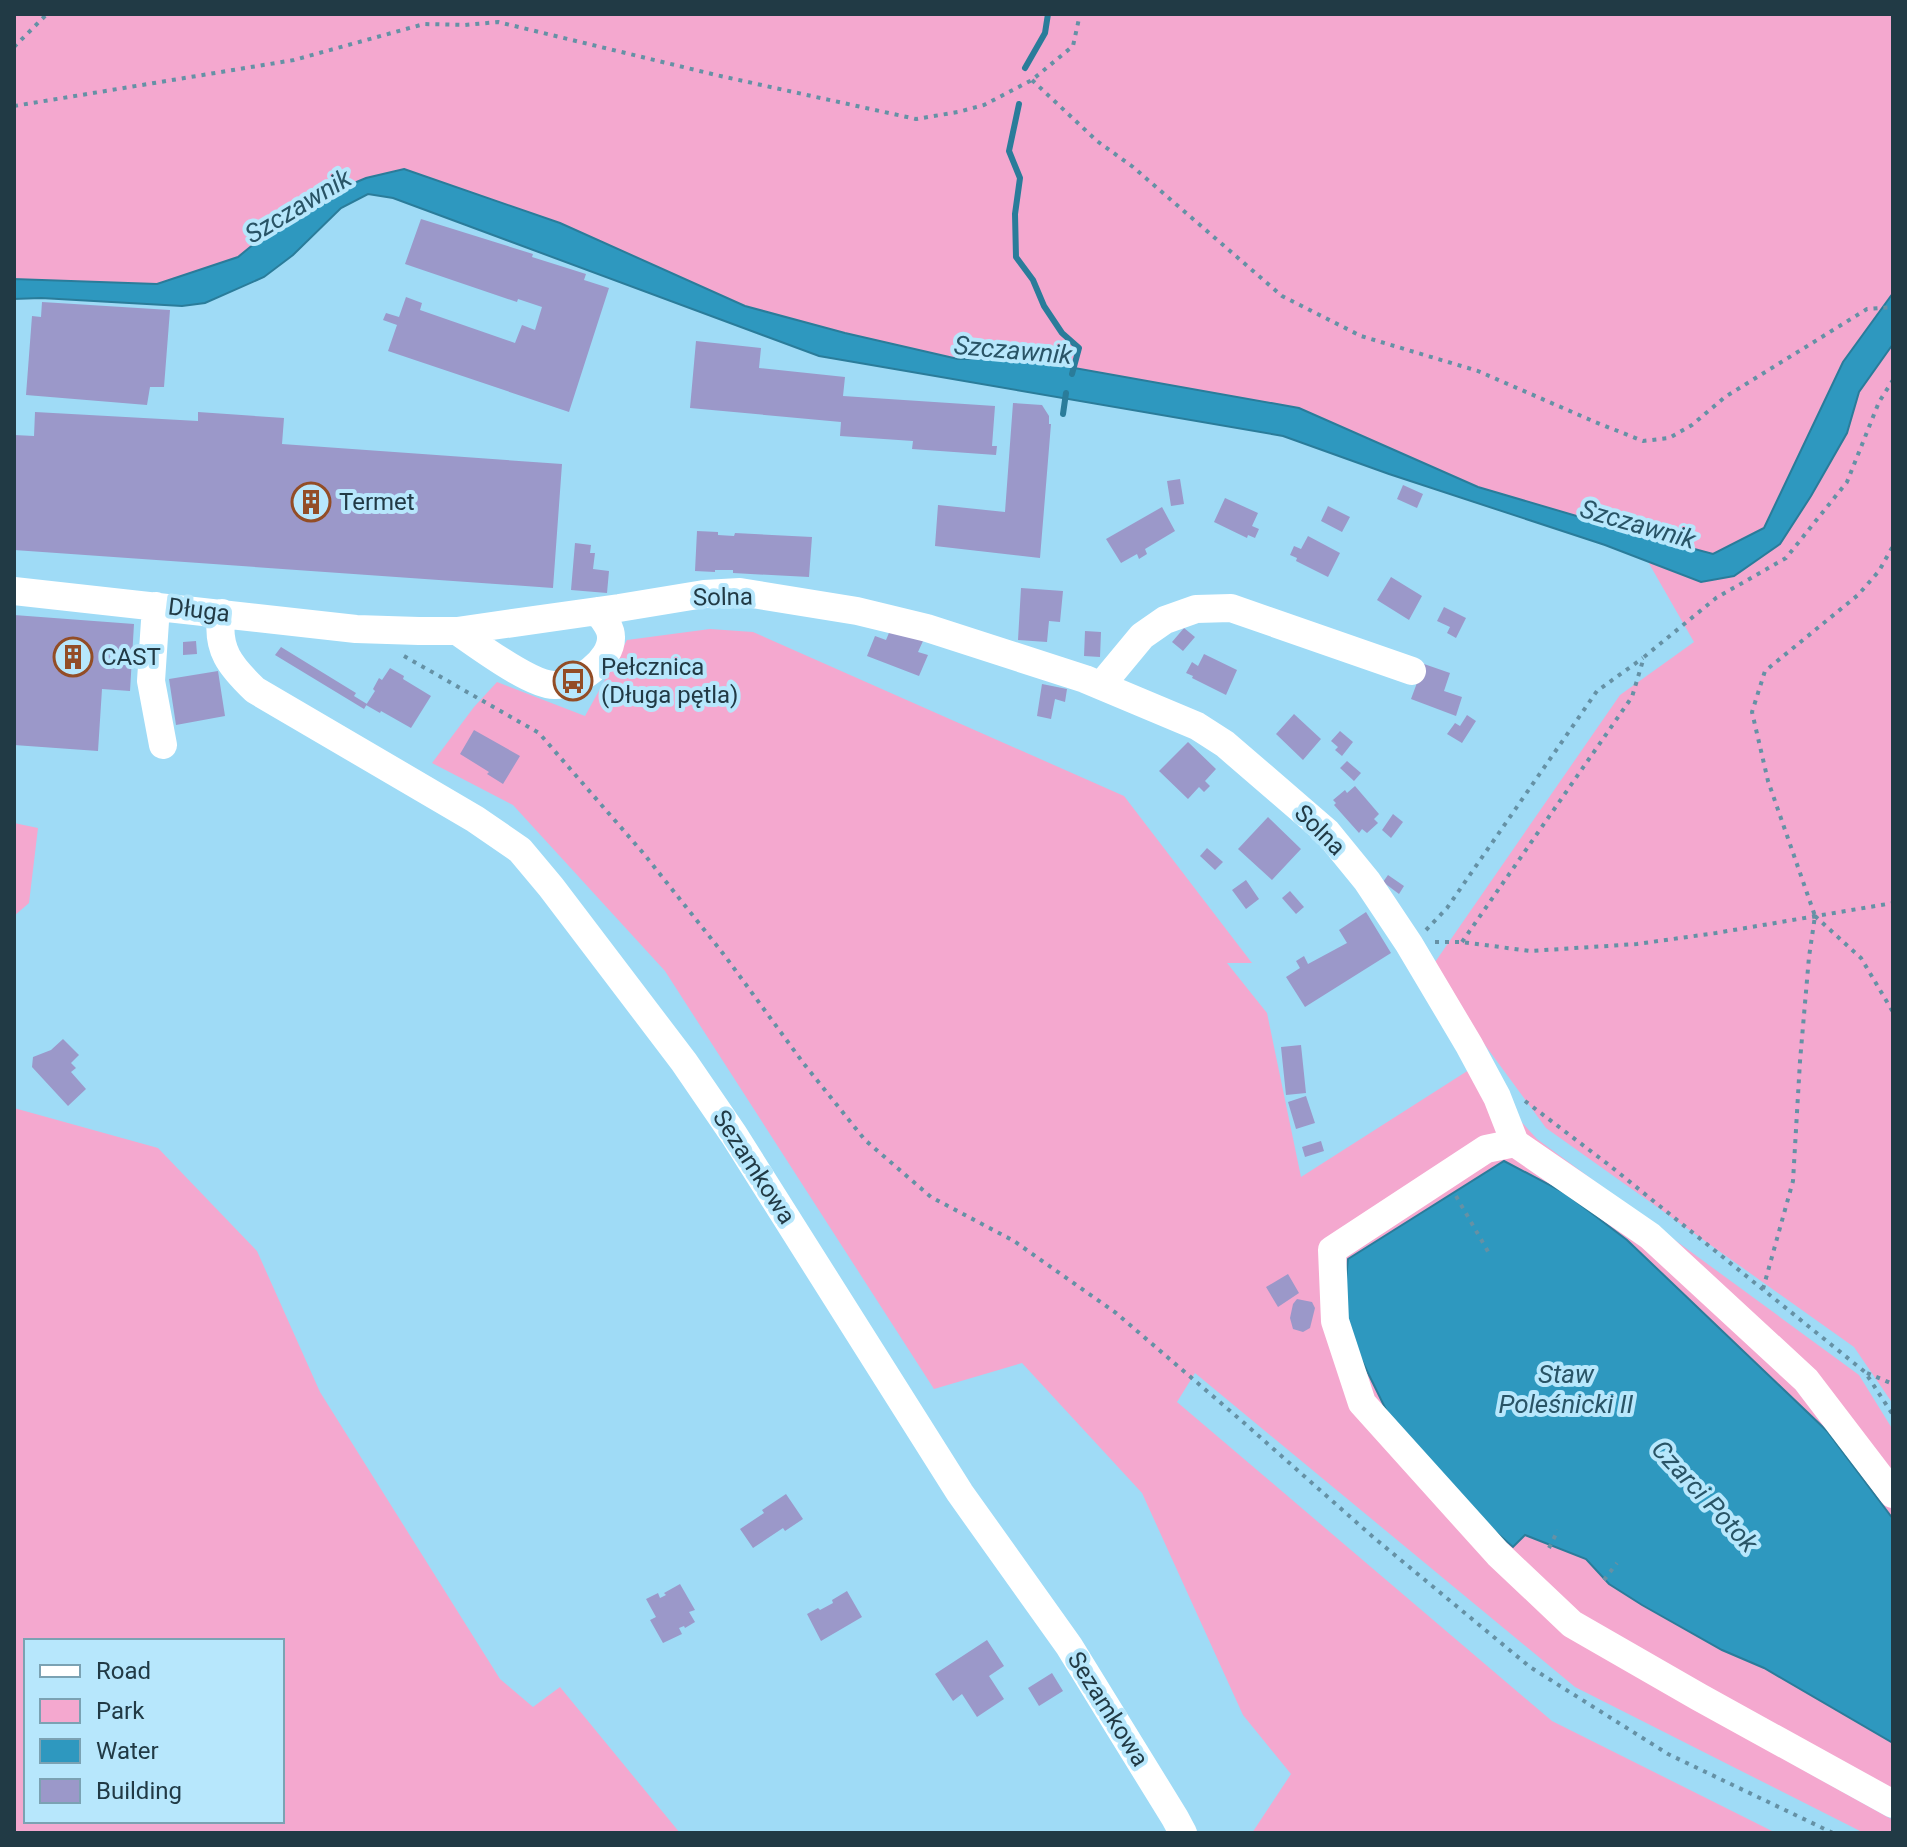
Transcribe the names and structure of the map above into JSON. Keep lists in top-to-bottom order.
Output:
{
  "streets": {
    "street": ["Solna", "Długa", "Sezamkowa"]
  },
  "crossings": [
    ["Solna", "Długa"],
    ["Długa", "Sezamkowa"]
  ],
  "water": ["Szczawnik", "Staw Poleśnicki II", "Czarci Potok"],
  "places": {
    "building": ["Termet", "CAST"],
    "bus stop": ["Pełcznica (Długa pętla)"]
  },
  "legend": [
    "Road",
    "Park",
    "Water",
    "Building"
  ]
}
